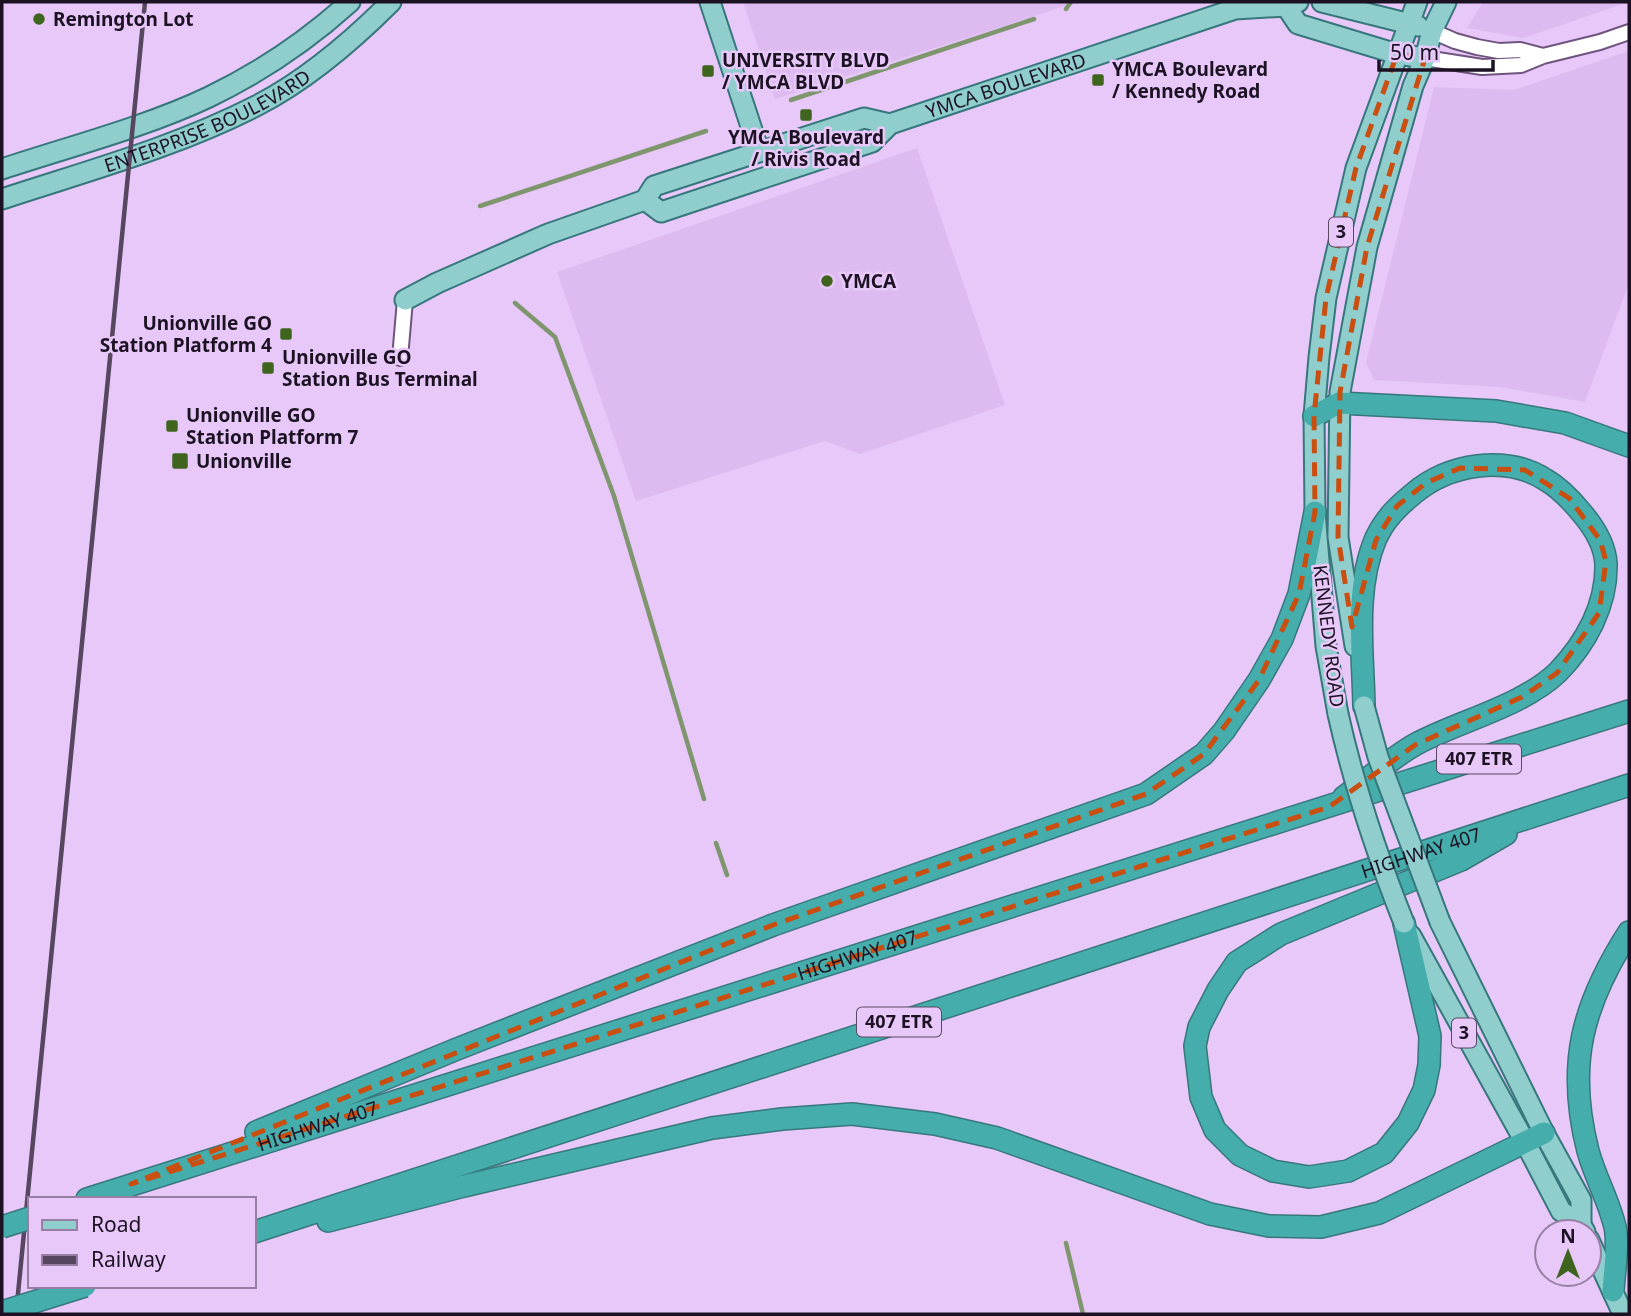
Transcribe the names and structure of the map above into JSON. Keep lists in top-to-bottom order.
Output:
{
  "streets": {
    "highway": ["407 ETR", "HIGHWAY 407"],
    "main road": [
      "YMCA BOULEVARD",
      "ENTERPRISE BOULEVARD",
      "3",
      "KENNEDY ROAD"
    ]
  },
  "crossings": [
    ["YMCA BOULEVARD", "KENNEDY ROAD"]
  ],
  "places": {
    "other": ["Remington Lot", "YMCA"],
    "transit": [
      "UNIVERSITY BLVD / YMCA BLVD",
      "YMCA Boulevard / Kennedy Road",
      "YMCA Boulevard / Rivis Road",
      "Unionville GO Station Platform 4",
      "Unionville GO Station Bus Terminal",
      "Unionville GO Station Platform 7",
      "Unionville"
    ]
  },
  "legend": ["Road", "Railway"],
  "scale_bar": "50 m",
  "north": "top"
}
